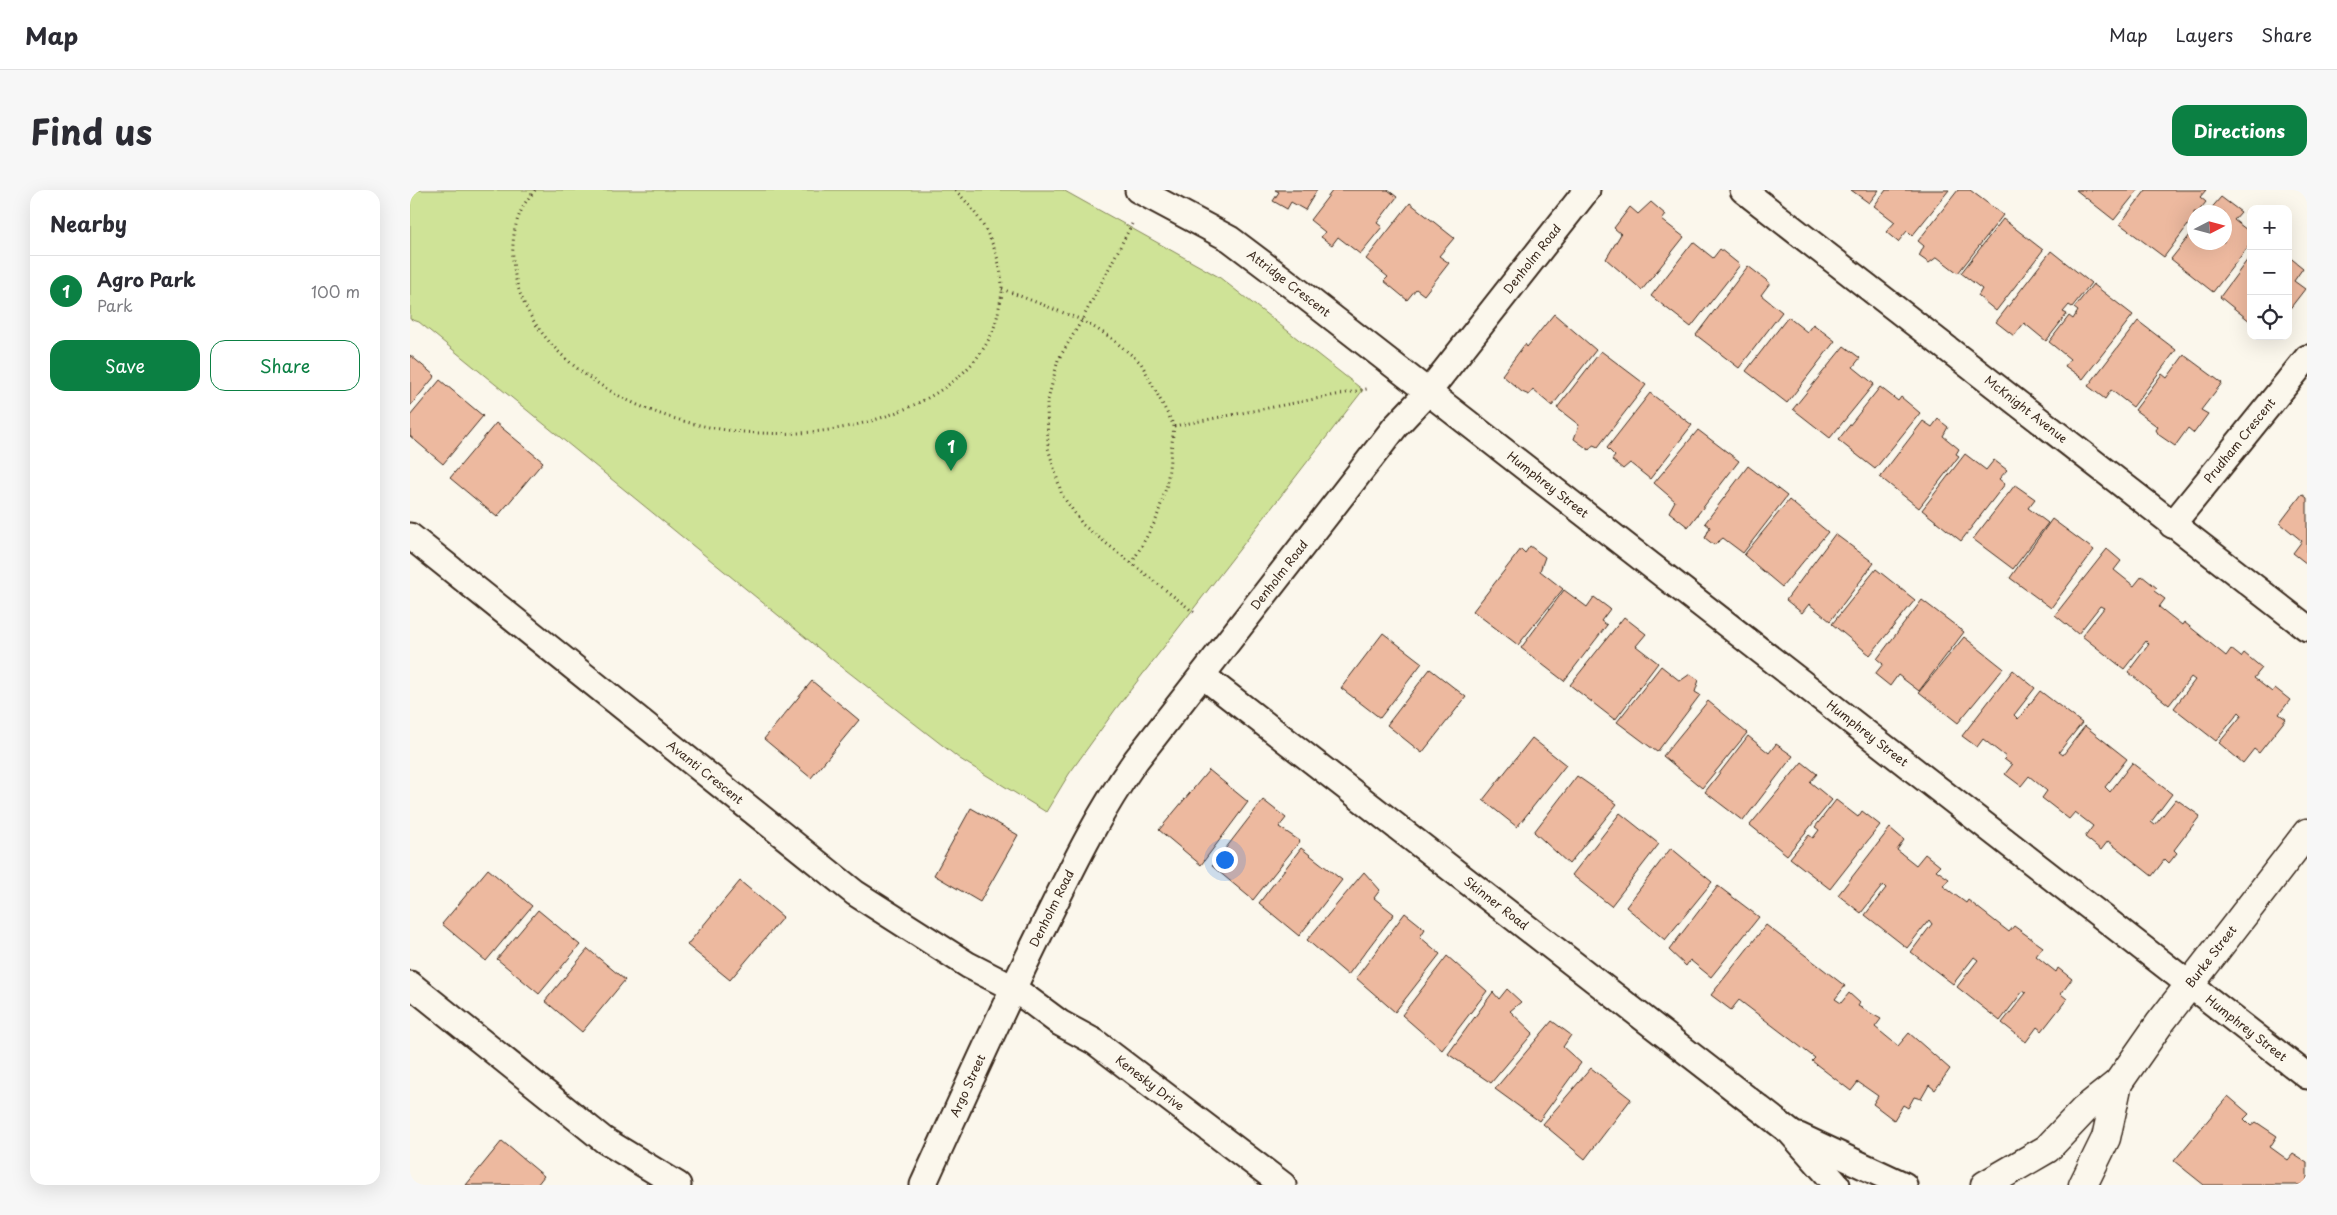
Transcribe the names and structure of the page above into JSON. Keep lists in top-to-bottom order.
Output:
{
  "streets": {
    "street": [
      "Denholm Road",
      "Attridge Crescent",
      "McKnight Avenue",
      "Prudham Crescent",
      "Humphrey Street",
      "Avanti Crescent",
      "Skinner Road",
      "Burke Street",
      "Kenesky Drive",
      "Argo Street"
    ]
  },
  "crossings": [
    ["Denholm Road", "Attridge Crescent"],
    ["Denholm Road", "Humphrey Street"],
    ["Denholm Road", "Avanti Crescent"],
    ["Denholm Road", "Skinner Road"],
    ["Denholm Road", "Kenesky Drive"],
    ["Denholm Road", "Argo Street"],
    ["Attridge Crescent", "Humphrey Street"],
    ["McKnight Avenue", "Prudham Crescent"],
    ["Humphrey Street", "Burke Street"],
    ["Avanti Crescent", "Kenesky Drive"],
    ["Avanti Crescent", "Argo Street"],
    ["Kenesky Drive", "Argo Street"]
  ],
  "north": "right",
  "page": {
    "header": "Map",
    "nav": ["Map", "Layers", "Share"],
    "title": "Find us",
    "buttons": [
      "Directions",
      ["Save", "Share"]
    ],
    "heading": "Nearby",
    "map_buttons": ["+", "−"],
    "list": [
      {
        "mark": "1",
        "name": "Agro Park",
        "note": "Park",
        "value": "100 m"
      }
    ],
    "pins": "1"
  }
}
